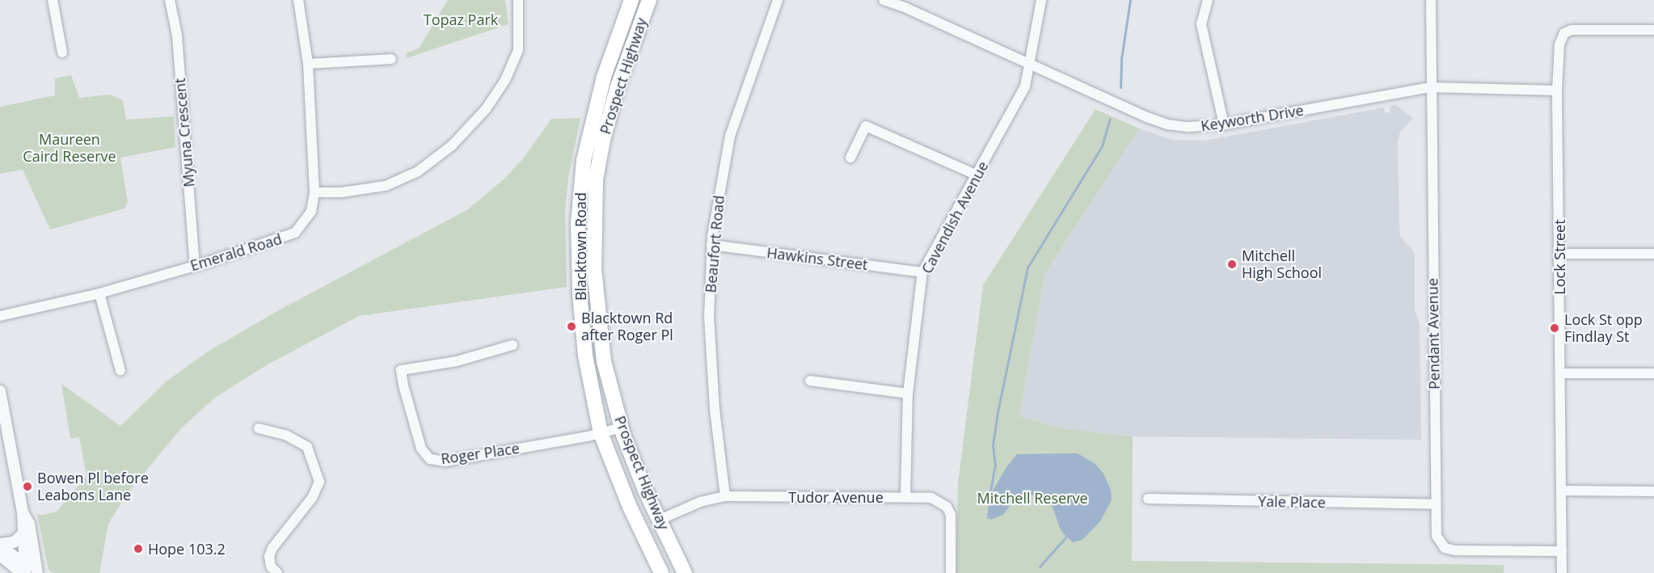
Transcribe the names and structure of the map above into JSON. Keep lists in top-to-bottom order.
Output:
{
  "streets": {
    "main road": ["Prospect Highway", "Blacktown Road"],
    "street": [
      "Keyworth Drive",
      "Myuna Crescent",
      "Cavendish Avenue",
      "Beaufort Road",
      "Emerald Road",
      "Lock Street",
      "Hawkins Street",
      "Pendant Avenue",
      "Roger Place",
      "Tudor Avenue",
      "Yale Place"
    ]
  },
  "crossings": [
    ["Prospect Highway", "Roger Place"],
    ["Prospect Highway", "Tudor Avenue"],
    ["Keyworth Drive", "Cavendish Avenue"],
    ["Keyworth Drive", "Lock Street"],
    ["Keyworth Drive", "Pendant Avenue"],
    ["Myuna Crescent", "Emerald Road"],
    ["Cavendish Avenue", "Hawkins Street"],
    ["Cavendish Avenue", "Tudor Avenue"],
    ["Beaufort Road", "Hawkins Street"],
    ["Beaufort Road", "Tudor Avenue"],
    ["Blacktown Road", "Roger Place"],
    ["Lock Street", "Pendant Avenue"],
    ["Pendant Avenue", "Yale Place"]
  ],
  "parks": ["Topaz Park", "Maureen Caird Reserve", "Mitchell Reserve"],
  "places": [
    "Mitchell High School",
    "Blacktown Rd after Roger Pl",
    "Lock St opp Findlay St",
    "Bowen Pl before Leabons Lane",
    "Hope 103.2"
  ]
}
